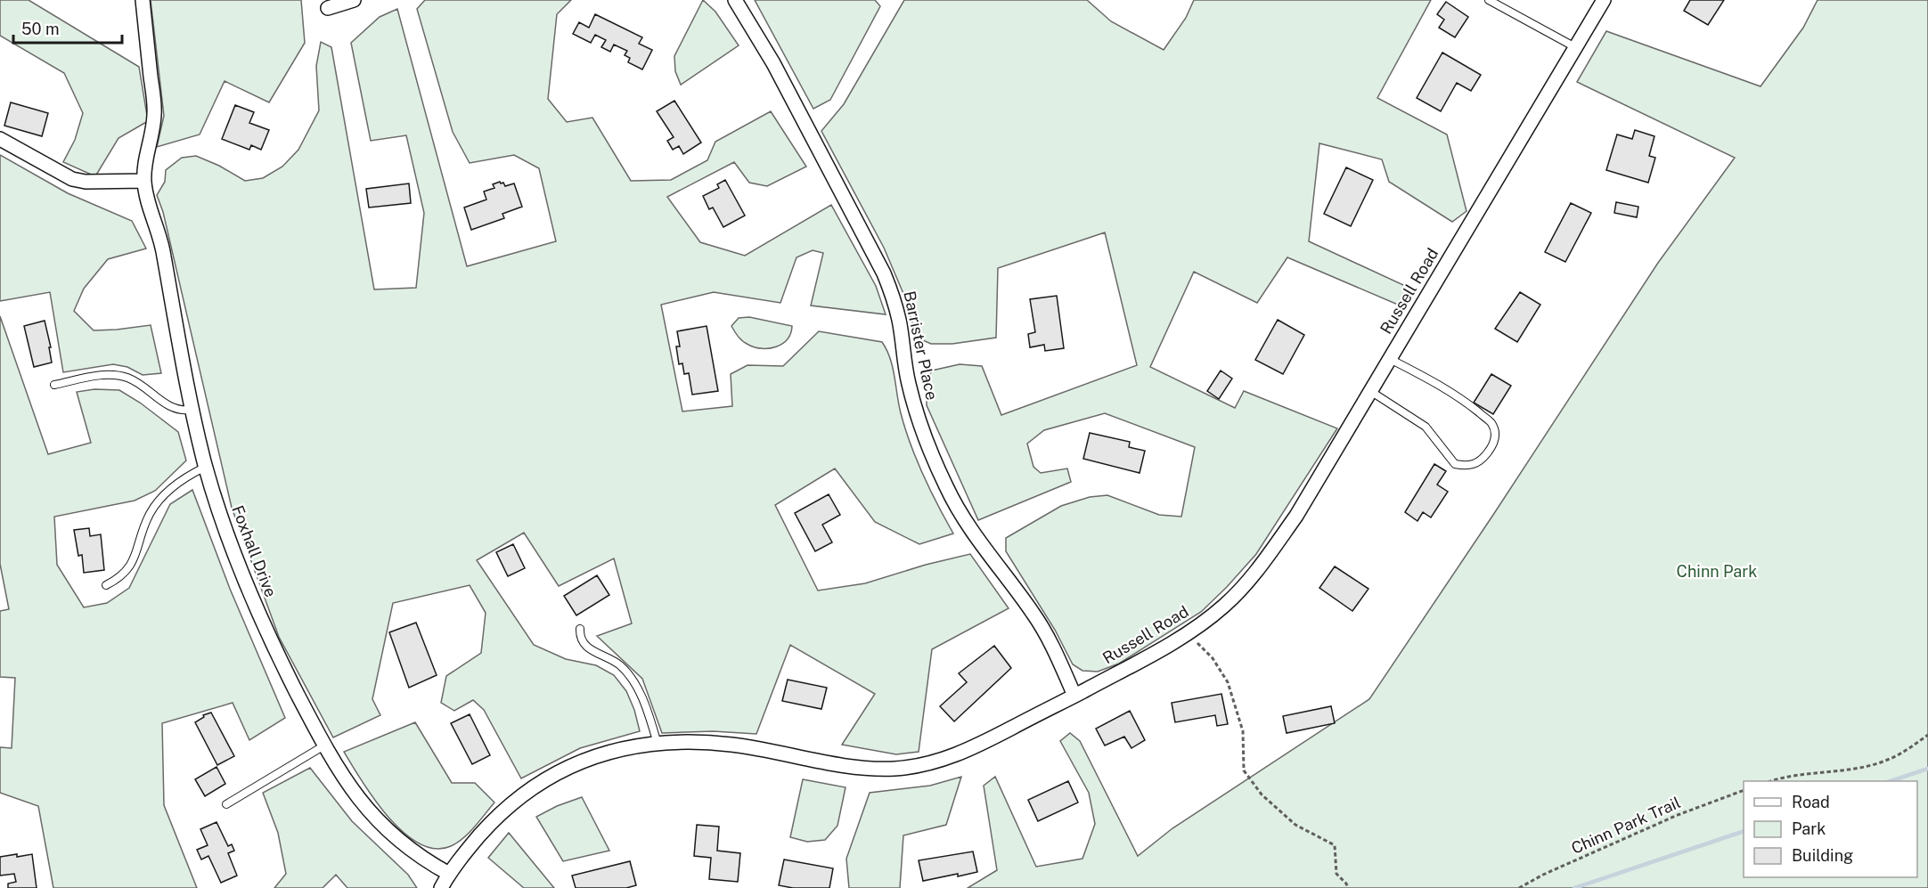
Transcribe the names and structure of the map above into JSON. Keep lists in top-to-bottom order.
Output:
{
  "streets": {
    "street": ["Russell Road", "Barrister Place", "Foxhall Drive"],
    "path": ["Chinn Park Trail"]
  },
  "crossings": [
    ["Russell Road", "Barrister Place"],
    ["Russell Road", "Foxhall Drive"]
  ],
  "parks": ["Chinn Park"],
  "legend": ["Road", "Park", "Building"],
  "scale_bar": "50 m"
}
